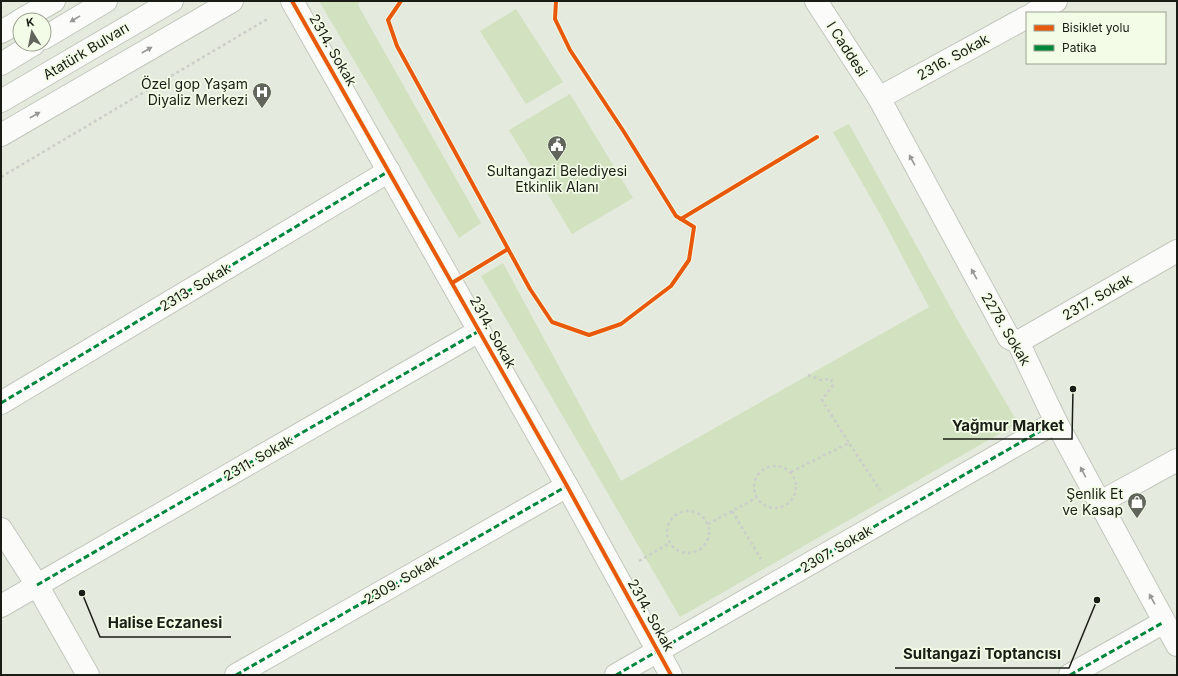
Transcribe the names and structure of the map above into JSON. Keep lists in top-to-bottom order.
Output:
{
  "streets": {
    "street": [
      "I Caddesi",
      "2314. Sokak",
      "Atatürk Bulvarı",
      "2316. Sokak",
      "2313. Sokak",
      "2317. Sokak",
      "2278. Sokak",
      "2311. Sokak",
      "2307. Sokak",
      "2309. Sokak"
    ]
  },
  "crossings": [
    ["I Caddesi", "2316. Sokak"],
    ["I Caddesi", "2278. Sokak"],
    ["2314. Sokak", "2313. Sokak"],
    ["2314. Sokak", "2311. Sokak"],
    ["2314. Sokak", "2307. Sokak"],
    ["2314. Sokak", "2309. Sokak"],
    ["2316. Sokak", "2278. Sokak"],
    ["2317. Sokak", "2278. Sokak"],
    ["2278. Sokak", "2307. Sokak"]
  ],
  "one_way": ["2278. Sokak"],
  "places": {
    "hospital": ["Özel gop Yaşam Diyaliz Merkezi"],
    "public building": ["Sultangazi Belediyesi Etkinlik Alanı"],
    "other": ["Yağmur Market", "Halise Eczanesi", "Sultangazi Toptancısı"],
    "shop": ["Şenlik Et ve Kasap"]
  },
  "legend": ["Bisiklet yolu", "Patika"],
  "north": "top"
}
